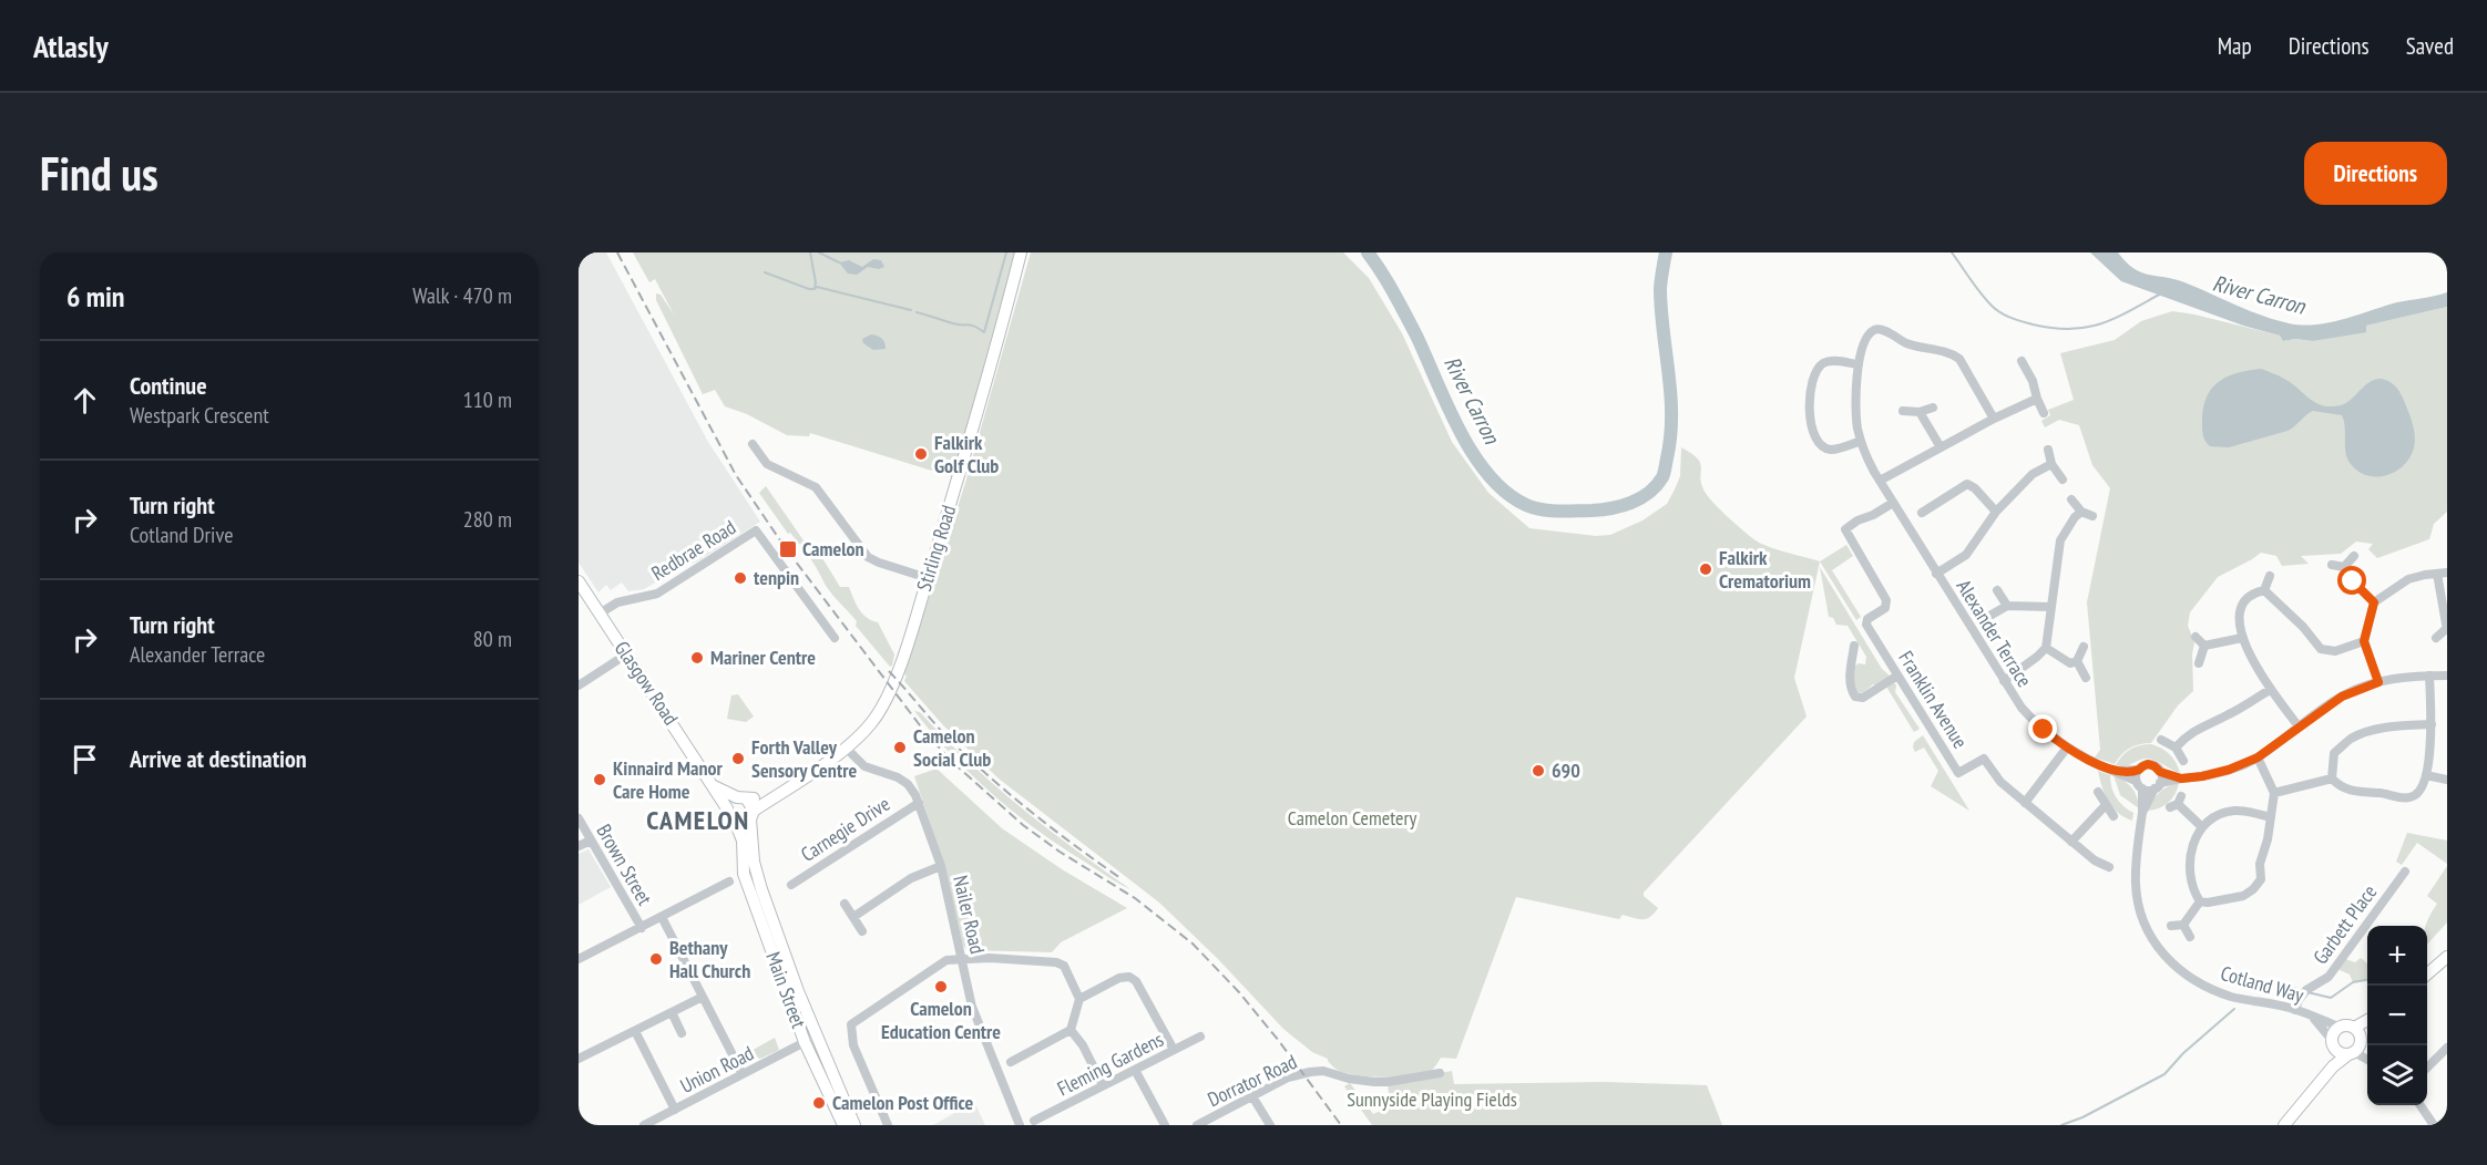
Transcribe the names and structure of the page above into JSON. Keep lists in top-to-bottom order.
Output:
{
  "streets": {
    "main road": ["Stirling Road", "Glasgow Road", "Main Street"],
    "street": [
      "Redbrae Road",
      "Alexander Terrace",
      "Franklin Avenue",
      "Carnegie Drive",
      "Brown Street",
      "Nailer Road",
      "Garbett Place",
      "Cotland Way",
      "Fleming Gardens",
      "Union Road",
      "Dorrator Road"
    ]
  },
  "crossings": [
    ["Stirling Road", "Glasgow Road"],
    ["Stirling Road", "Nailer Road"],
    ["Stirling Road", "Main Street"],
    ["Redbrae Road", "Glasgow Road"],
    ["Alexander Terrace", "Franklin Avenue"],
    ["Alexander Terrace", "Cotland Way"],
    ["Glasgow Road", "Main Street"],
    ["Carnegie Drive", "Nailer Road"],
    ["Garbett Place", "Cotland Way"],
    ["Main Street", "Union Road"]
  ],
  "districts": ["CAMELON"],
  "water": ["River Carron"],
  "parks": ["Camelon Cemetery", "Sunnyside Playing Fields"],
  "places": {
    "other": [
      "Falkirk Golf Club",
      "Falkirk Crematorium",
      "tenpin",
      "Mariner Centre",
      "Camelon Social Club",
      "Forth Valley Sensory Centre",
      "690",
      "Kinnaird Manor Care Home",
      "Bethany Hall Church",
      "Camelon Education Centre",
      "Camelon Post Office"
    ],
    "transit": ["Camelon"]
  },
  "page": {
    "header": "Atlasly",
    "nav": ["Map", "Directions", "Saved"],
    "buttons": "Directions",
    "title": "Find us",
    "heading": ["6 min", "Walk · 470 m"],
    "list": [
      ["Continue", "Westpark Crescent", "110 m"],
      ["Turn right", "Cotland Drive", "280 m"],
      ["Turn right", "Alexander Terrace", "80 m"],
      "Arrive at destination"
    ],
    "map_buttons": ["+", "−"]
  }
}
